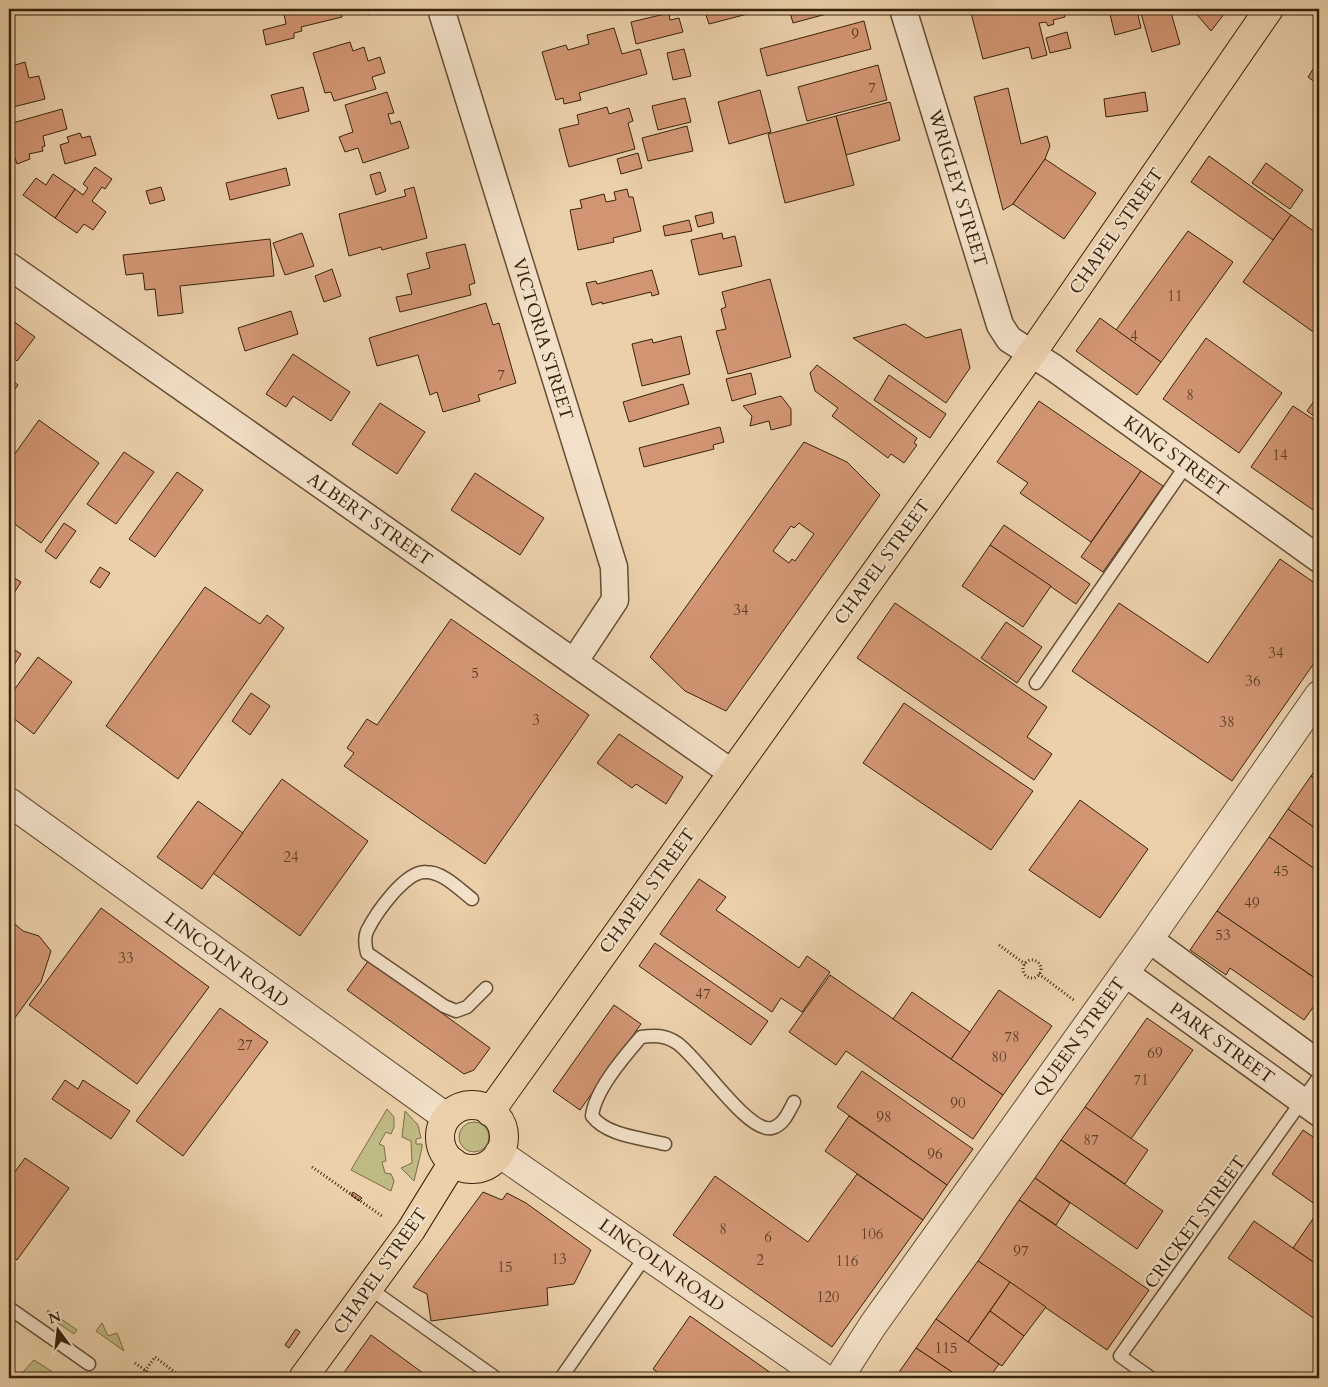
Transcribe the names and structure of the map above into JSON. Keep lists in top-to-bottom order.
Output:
{
  "streets": {
    "highway": ["CHAPEL STREET"],
    "street": [
      "WRIGLEY STREET",
      "VICTORIA STREET",
      "KING STREET",
      "ALBERT STREET",
      "LINCOLN ROAD",
      "QUEEN STREET",
      "PARK STREET"
    ],
    "lane": ["CRICKET STREET"]
  },
  "crossings": [
    ["WRIGLEY STREET", "CHAPEL STREET"],
    ["WRIGLEY STREET", "KING STREET"],
    ["CHAPEL STREET", "KING STREET"],
    ["CHAPEL STREET", "ALBERT STREET"],
    ["CHAPEL STREET", "LINCOLN ROAD"],
    ["VICTORIA STREET", "ALBERT STREET"],
    ["QUEEN STREET", "PARK STREET"],
    ["PARK STREET", "CRICKET STREET"]
  ],
  "house_numbers": [
    "9",
    "7",
    "11",
    "4",
    "7",
    "8",
    "14",
    "34",
    "34",
    "5",
    "36",
    "3",
    "38",
    "24",
    "45",
    "49",
    "53",
    "33",
    "47",
    "78",
    "27",
    "69",
    "80",
    "71",
    "90",
    "98",
    "87",
    "96",
    "8",
    "106",
    "6",
    "97",
    "13",
    "2",
    "116",
    "15",
    "120",
    "115"
  ],
  "north": "top"
}
